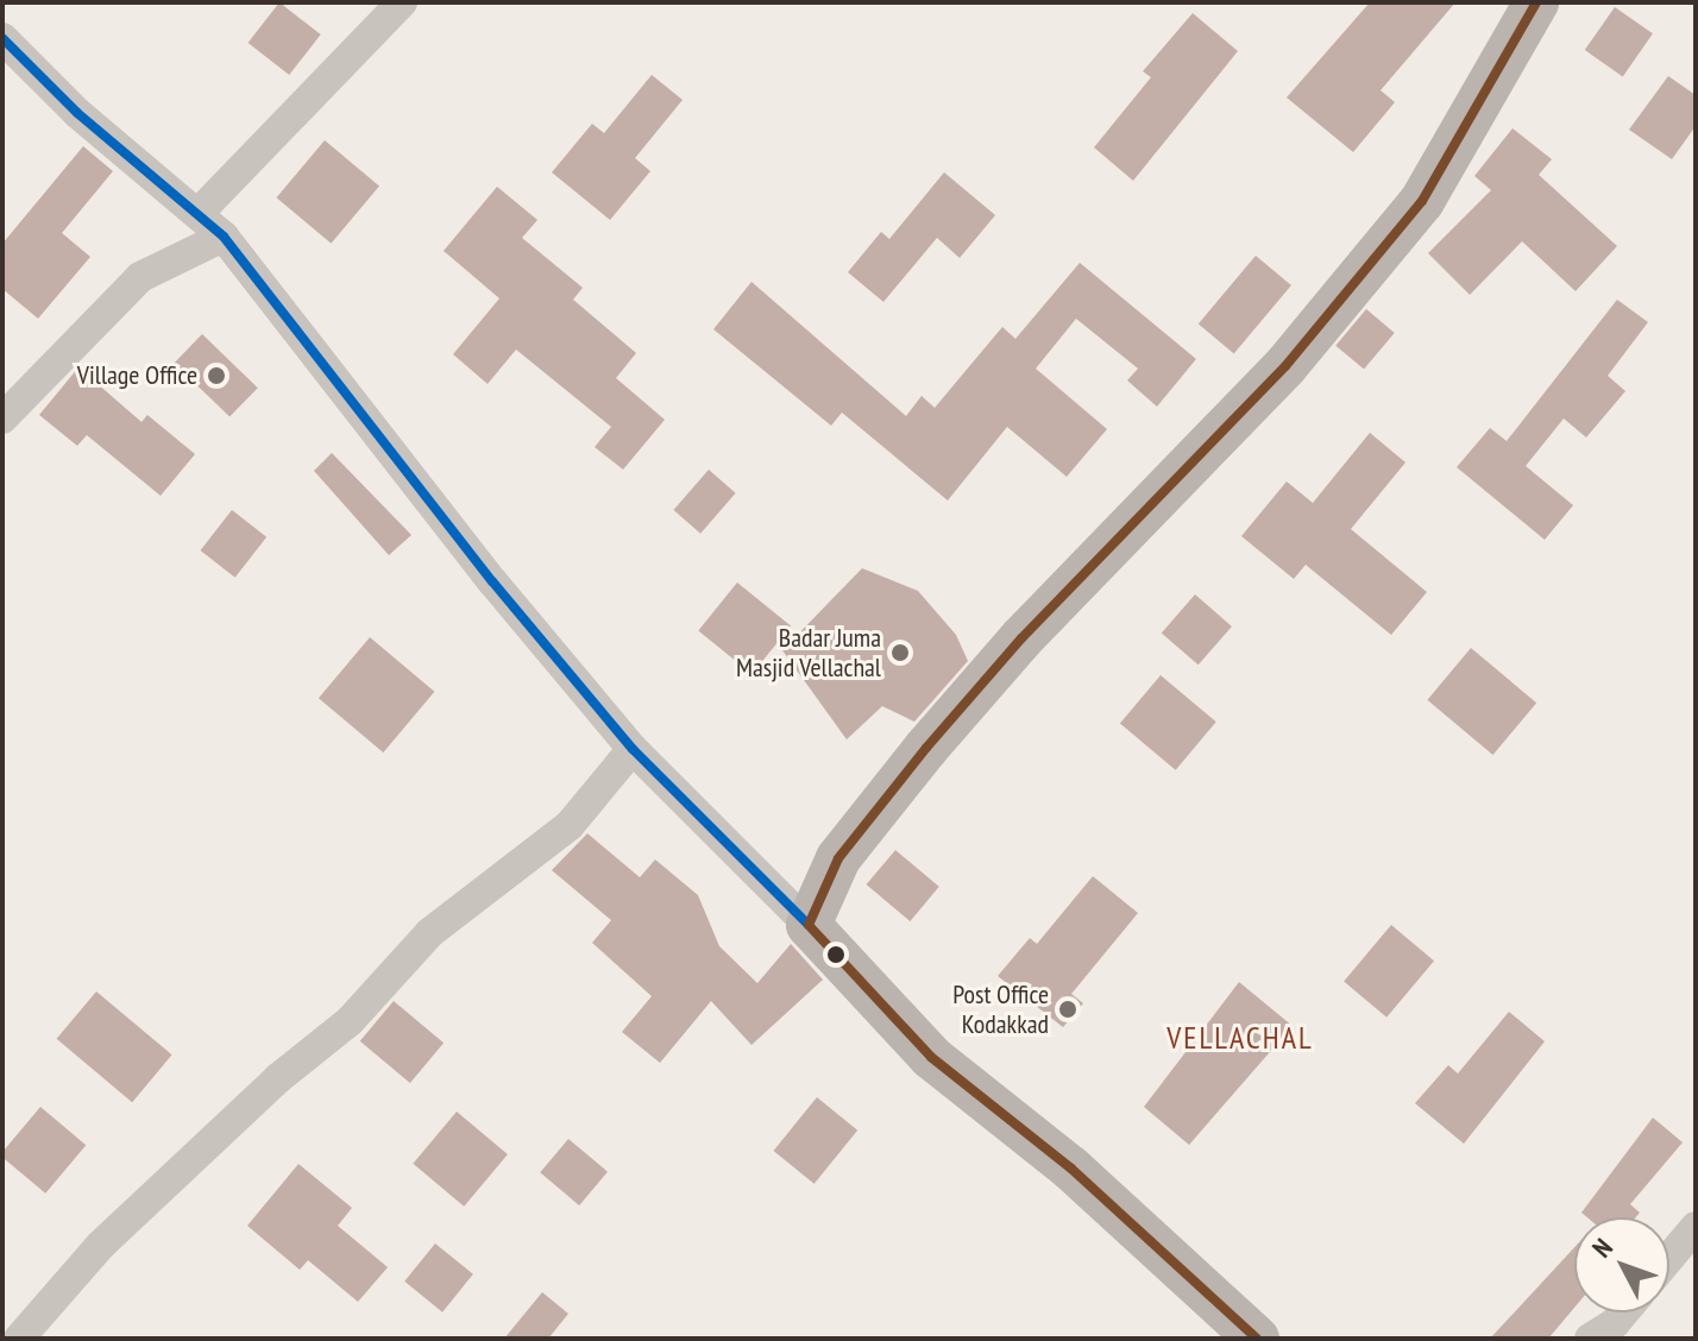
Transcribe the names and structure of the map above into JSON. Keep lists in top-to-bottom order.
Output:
{
  "districts": ["VELLACHAL"],
  "places": ["Village Office", "Badar Juma Masjid Vellachal", "Post Office Kodakkad"],
  "north": "top left"
}
